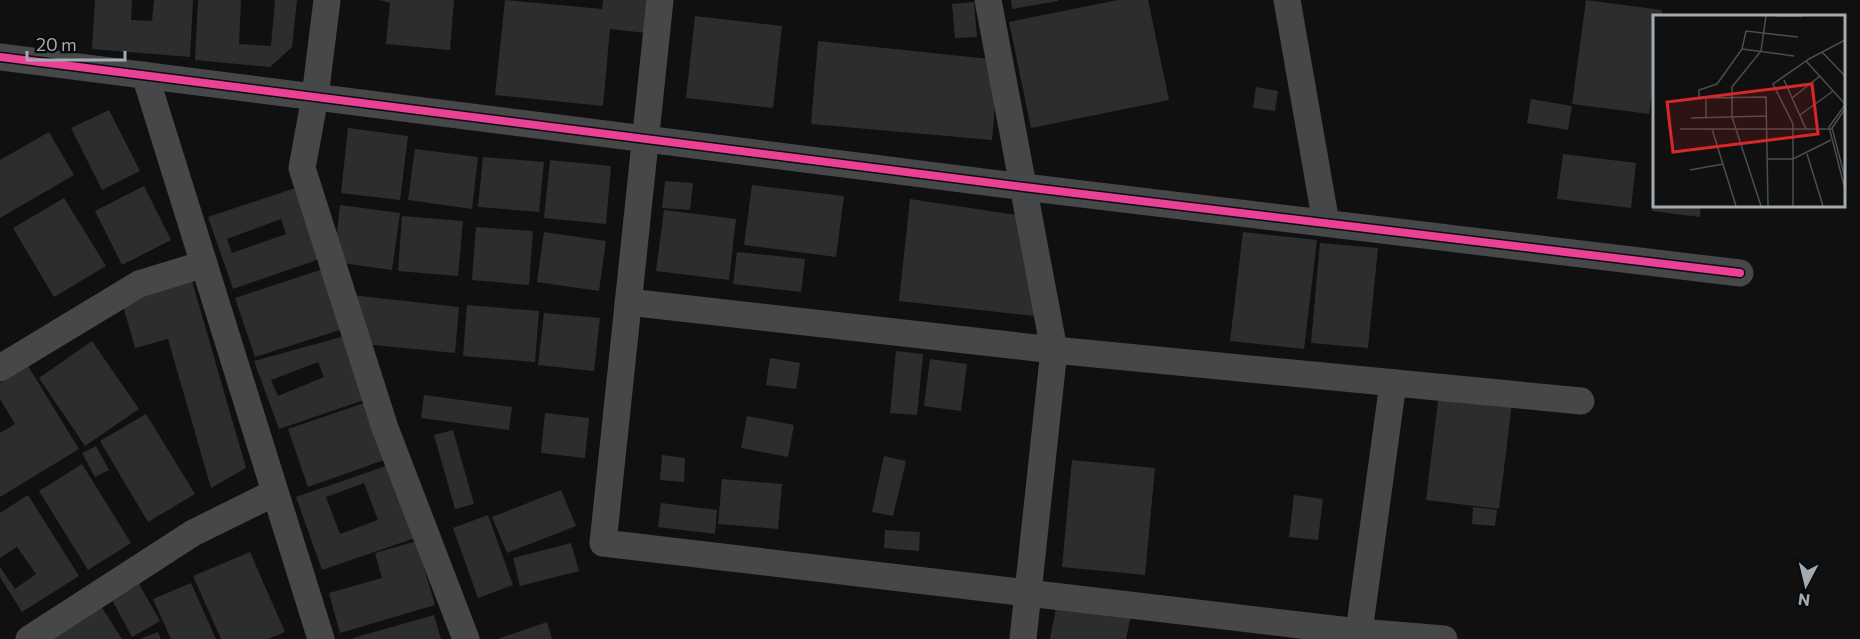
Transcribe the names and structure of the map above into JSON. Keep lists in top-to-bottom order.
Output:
{
  "scale_bar": "20 m",
  "north": "bottom"
}
